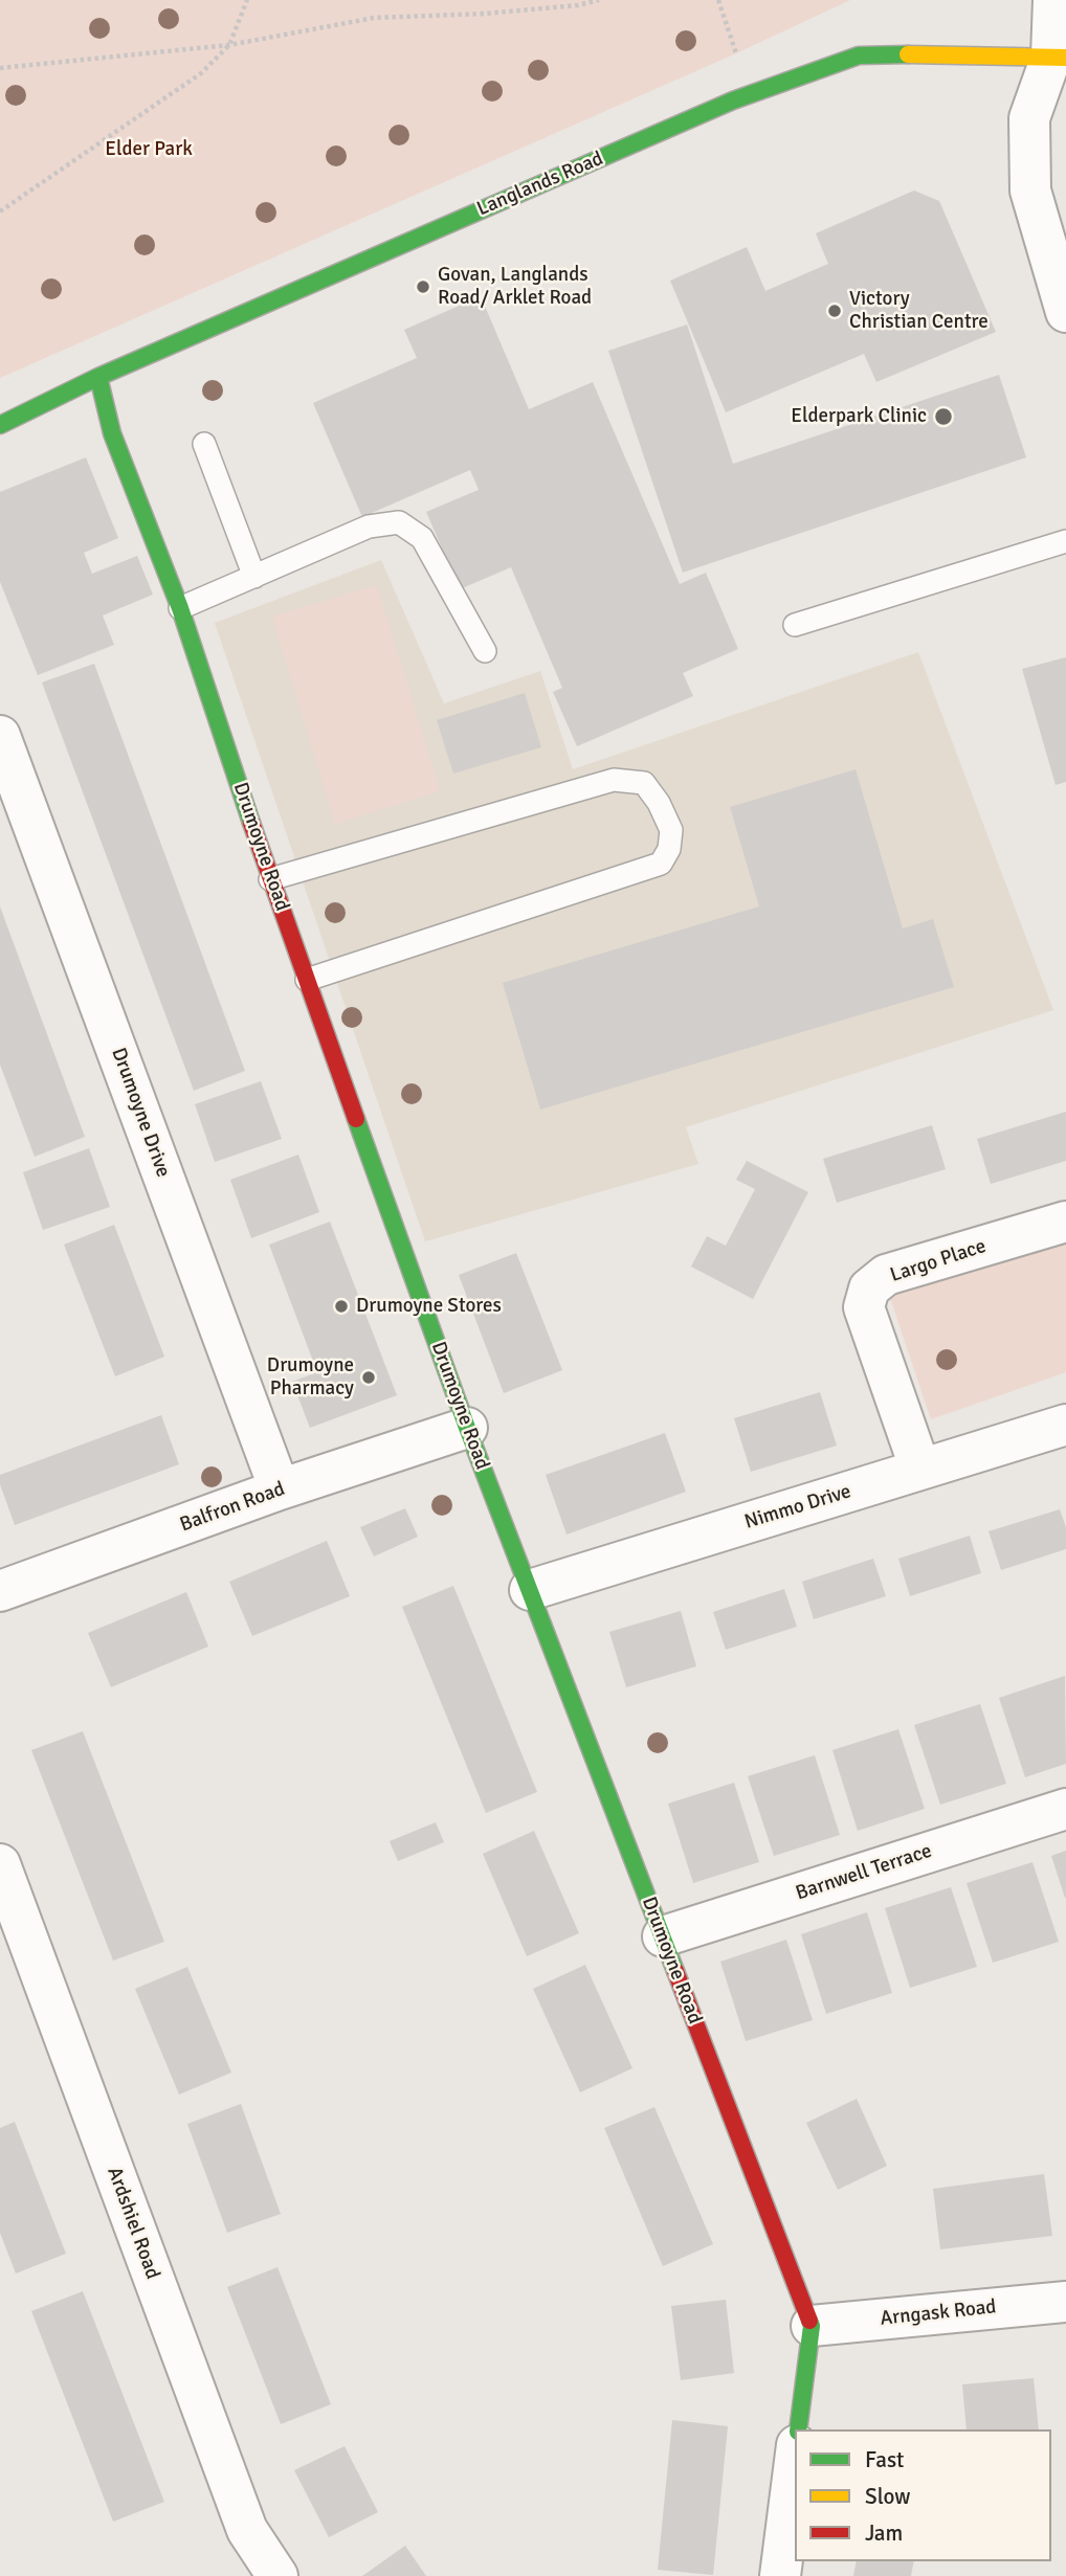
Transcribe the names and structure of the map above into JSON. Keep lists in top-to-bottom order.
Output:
{
  "streets": {
    "street": [
      "Langlands Road",
      "Drumoyne Road",
      "Drumoyne Drive",
      "Largo Place",
      "Balfron Road",
      "Nimmo Drive",
      "Barnwell Terrace",
      "Ardshiel Road",
      "Arngask Road"
    ]
  },
  "crossings": [
    ["Langlands Road", "Drumoyne Road"],
    ["Drumoyne Road", "Balfron Road"],
    ["Drumoyne Road", "Nimmo Drive"],
    ["Drumoyne Road", "Barnwell Terrace"],
    ["Drumoyne Road", "Arngask Road"],
    ["Drumoyne Drive", "Balfron Road"],
    ["Largo Place", "Nimmo Drive"]
  ],
  "parks": ["Elder Park"],
  "places": [
    "Govan, Langlands Road/ Arklet Road",
    "Victory Christian Centre",
    "Elderpark Clinic",
    "Drumoyne Stores",
    "Drumoyne Pharmacy"
  ],
  "legend": ["Fast", "Slow", "Jam"]
}
